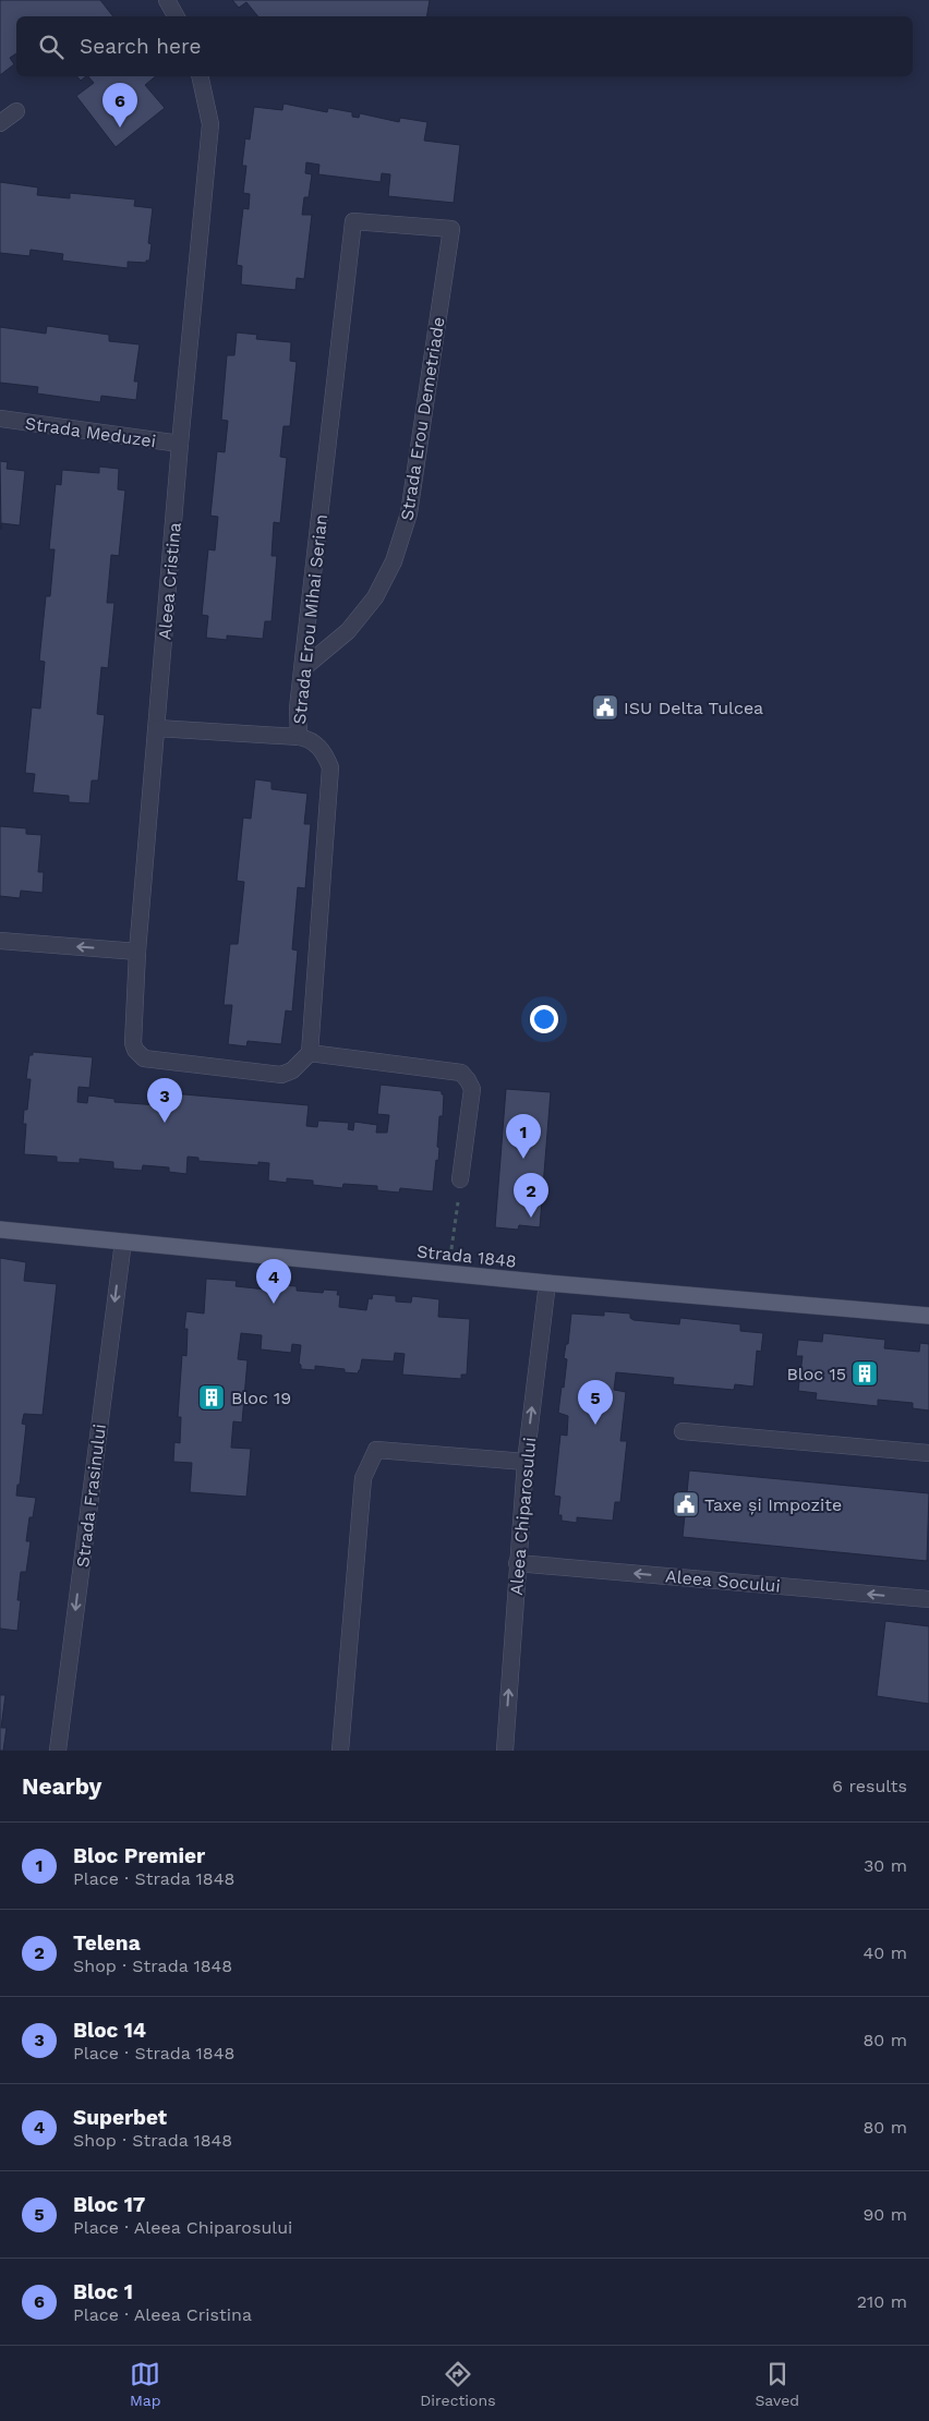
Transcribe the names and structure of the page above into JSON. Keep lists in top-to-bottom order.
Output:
{
  "streets": {
    "main road": ["Strada 1848"],
    "street": [
      "Strada Erou Demetriade",
      "Strada Meduzei",
      "Aleea Cristina",
      "Strada Erou Mihai Serian",
      "Strada Frasinului",
      "Aleea Chiparosului",
      "Aleea Socului"
    ]
  },
  "crossings": [
    ["Strada Erou Demetriade", "Strada Erou Mihai Serian"],
    ["Strada Meduzei", "Aleea Cristina"],
    ["Aleea Cristina", "Strada Erou Mihai Serian"],
    ["Strada 1848", "Strada Frasinului"],
    ["Strada 1848", "Aleea Chiparosului"],
    ["Aleea Chiparosului", "Aleea Socului"]
  ],
  "one_way": ["Strada Frasinului", "Aleea Chiparosului"],
  "places": {
    "public building": ["ISU Delta Tulcea", "Taxe și Impozite"],
    "building": ["Bloc 15", "Bloc 19"]
  },
  "page": {
    "search": "Search here",
    "pins": [
      "6",
      "3",
      "1",
      "2",
      "4",
      "5"
    ],
    "heading": ["Nearby", "6 results"],
    "list": [
      {
        "mark": "1",
        "name": "Bloc Premier",
        "note": "Place · Strada 1848",
        "value": "30 m"
      },
      {
        "mark": "2",
        "name": "Telena",
        "note": "Shop · Strada 1848",
        "value": "40 m"
      },
      {
        "mark": "3",
        "name": "Bloc 14",
        "note": "Place · Strada 1848",
        "value": "80 m"
      },
      {
        "mark": "4",
        "name": "Superbet",
        "note": "Shop · Strada 1848",
        "value": "80 m"
      },
      {
        "mark": "5",
        "name": "Bloc 17",
        "note": "Place · Aleea Chiparosului",
        "value": "90 m"
      },
      {
        "mark": "6",
        "name": "Bloc 1",
        "note": "Place · Aleea Cristina",
        "value": "210 m"
      }
    ],
    "nav": ["Map", "Directions", "Saved"]
  }
}
